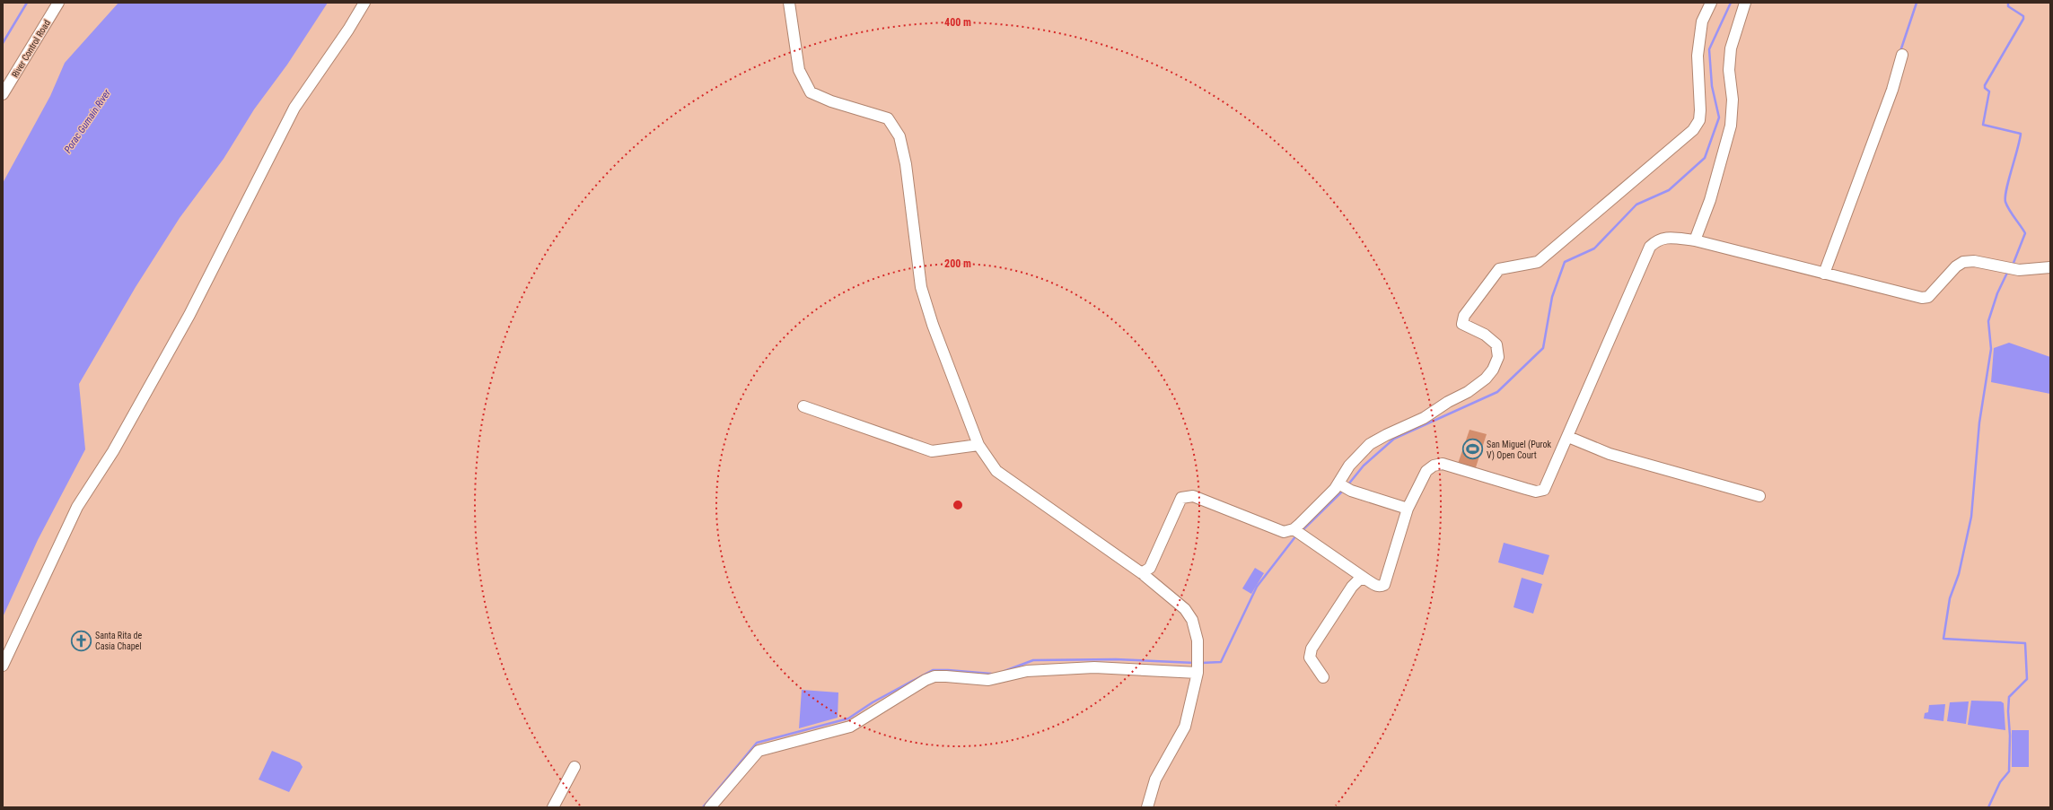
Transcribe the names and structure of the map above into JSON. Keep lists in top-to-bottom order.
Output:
{
  "streets": {
    "street": ["River Control Road"]
  },
  "water": ["Porac Gumain River"],
  "places": {
    "sports": ["San Miguel (Purok V) Open Court"],
    "church": ["Santa Rita de Casia Chapel"]
  },
  "rings": ["400 m", "200 m"]
}
